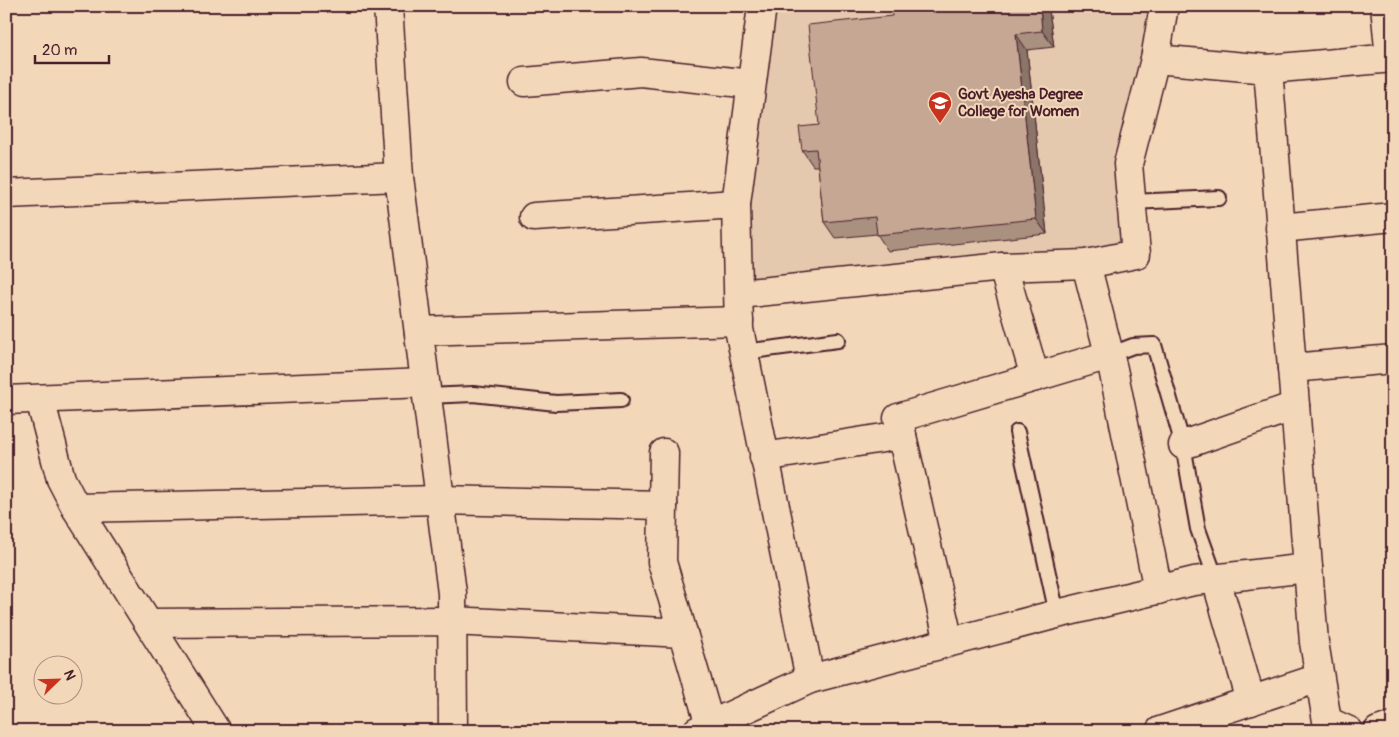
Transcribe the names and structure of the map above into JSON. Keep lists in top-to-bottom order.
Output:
{
  "places": {
    "school or university": ["Govt Ayesha Degree College for Women"]
  },
  "scale_bar": "20 m",
  "north": "top right"
}
